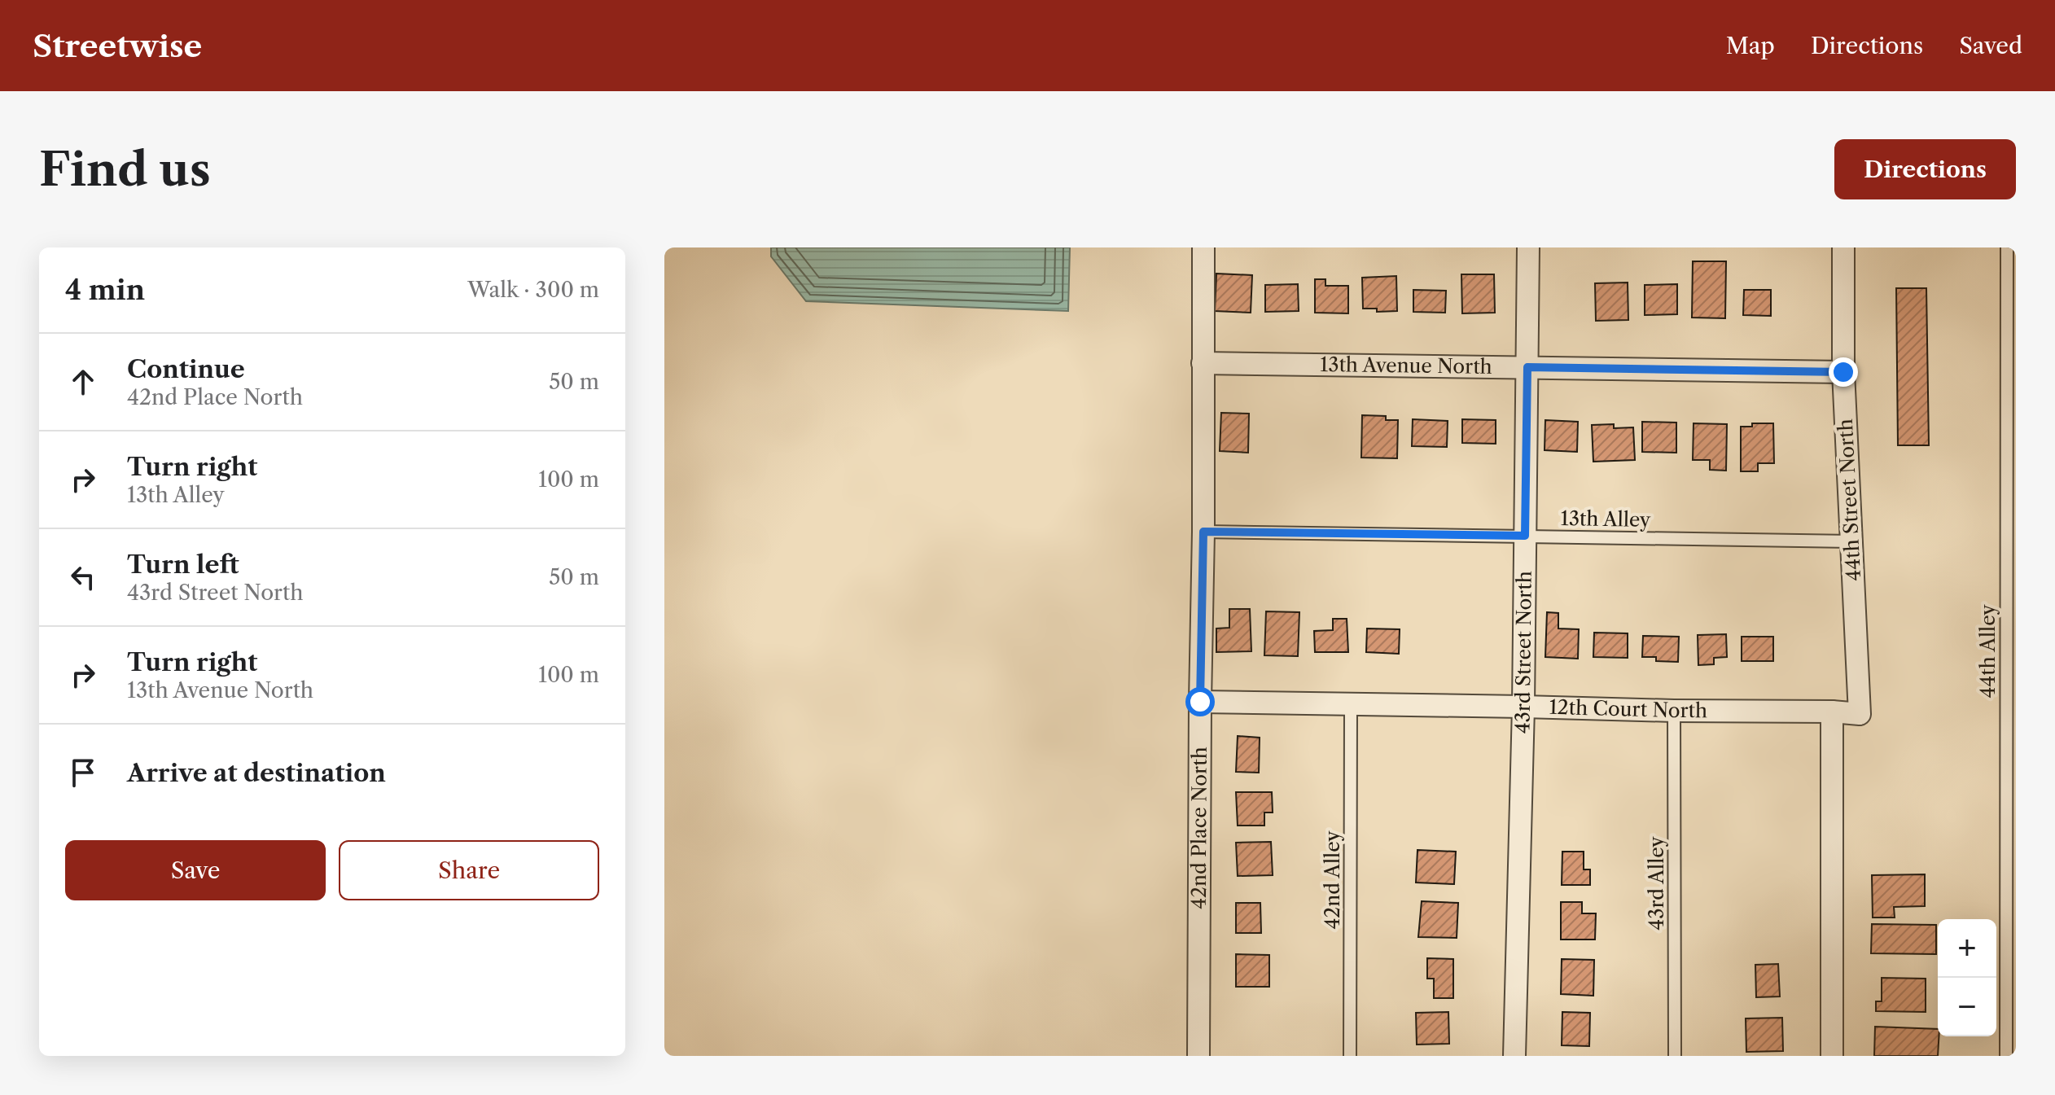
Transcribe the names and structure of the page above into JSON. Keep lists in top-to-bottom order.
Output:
{
  "streets": {
    "street": [
      "13th Avenue North",
      "44th Street North",
      "43rd Street North",
      "12th Court North",
      "42nd Place North"
    ],
    "lane": [
      "13th Alley",
      "44th Alley",
      "42nd Alley",
      "43rd Alley"
    ]
  },
  "crossings": [
    ["13th Avenue North", "44th Street North"],
    ["13th Avenue North", "43rd Street North"],
    ["13th Avenue North", "42nd Place North"],
    ["44th Street North", "13th Alley"],
    ["44th Street North", "12th Court North"],
    ["13th Alley", "43rd Street North"],
    ["13th Alley", "42nd Place North"],
    ["43rd Street North", "12th Court North"],
    ["12th Court North", "42nd Place North"],
    ["12th Court North", "42nd Alley"],
    ["12th Court North", "43rd Alley"]
  ],
  "page": {
    "header": "Streetwise",
    "nav": ["Map", "Directions", "Saved"],
    "buttons": [
      "Directions",
      ["Save", "Share"]
    ],
    "title": "Find us",
    "heading": ["4 min", "Walk · 300 m"],
    "list": [
      ["Continue", "42nd Place North", "50 m"],
      ["Turn right", "13th Alley", "100 m"],
      ["Turn left", "43rd Street North", "50 m"],
      ["Turn right", "13th Avenue North", "100 m"],
      "Arrive at destination"
    ],
    "map_buttons": ["+", "−"]
  }
}
